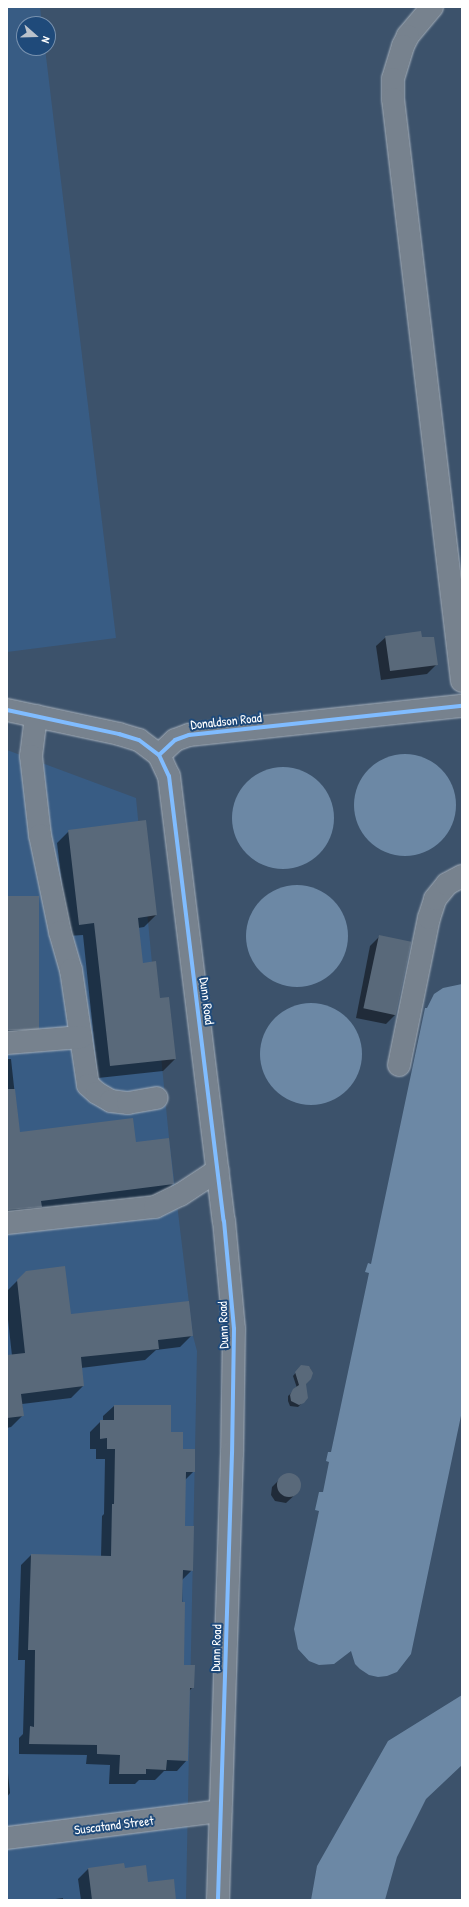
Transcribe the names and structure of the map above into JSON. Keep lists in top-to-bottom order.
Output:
{
  "streets": {
    "street": ["Donaldson Road", "Dunn Road", "Suscatand Street"]
  },
  "crossings": [
    ["Donaldson Road", "Dunn Road"],
    ["Dunn Road", "Suscatand Street"]
  ],
  "north": "right"
}
